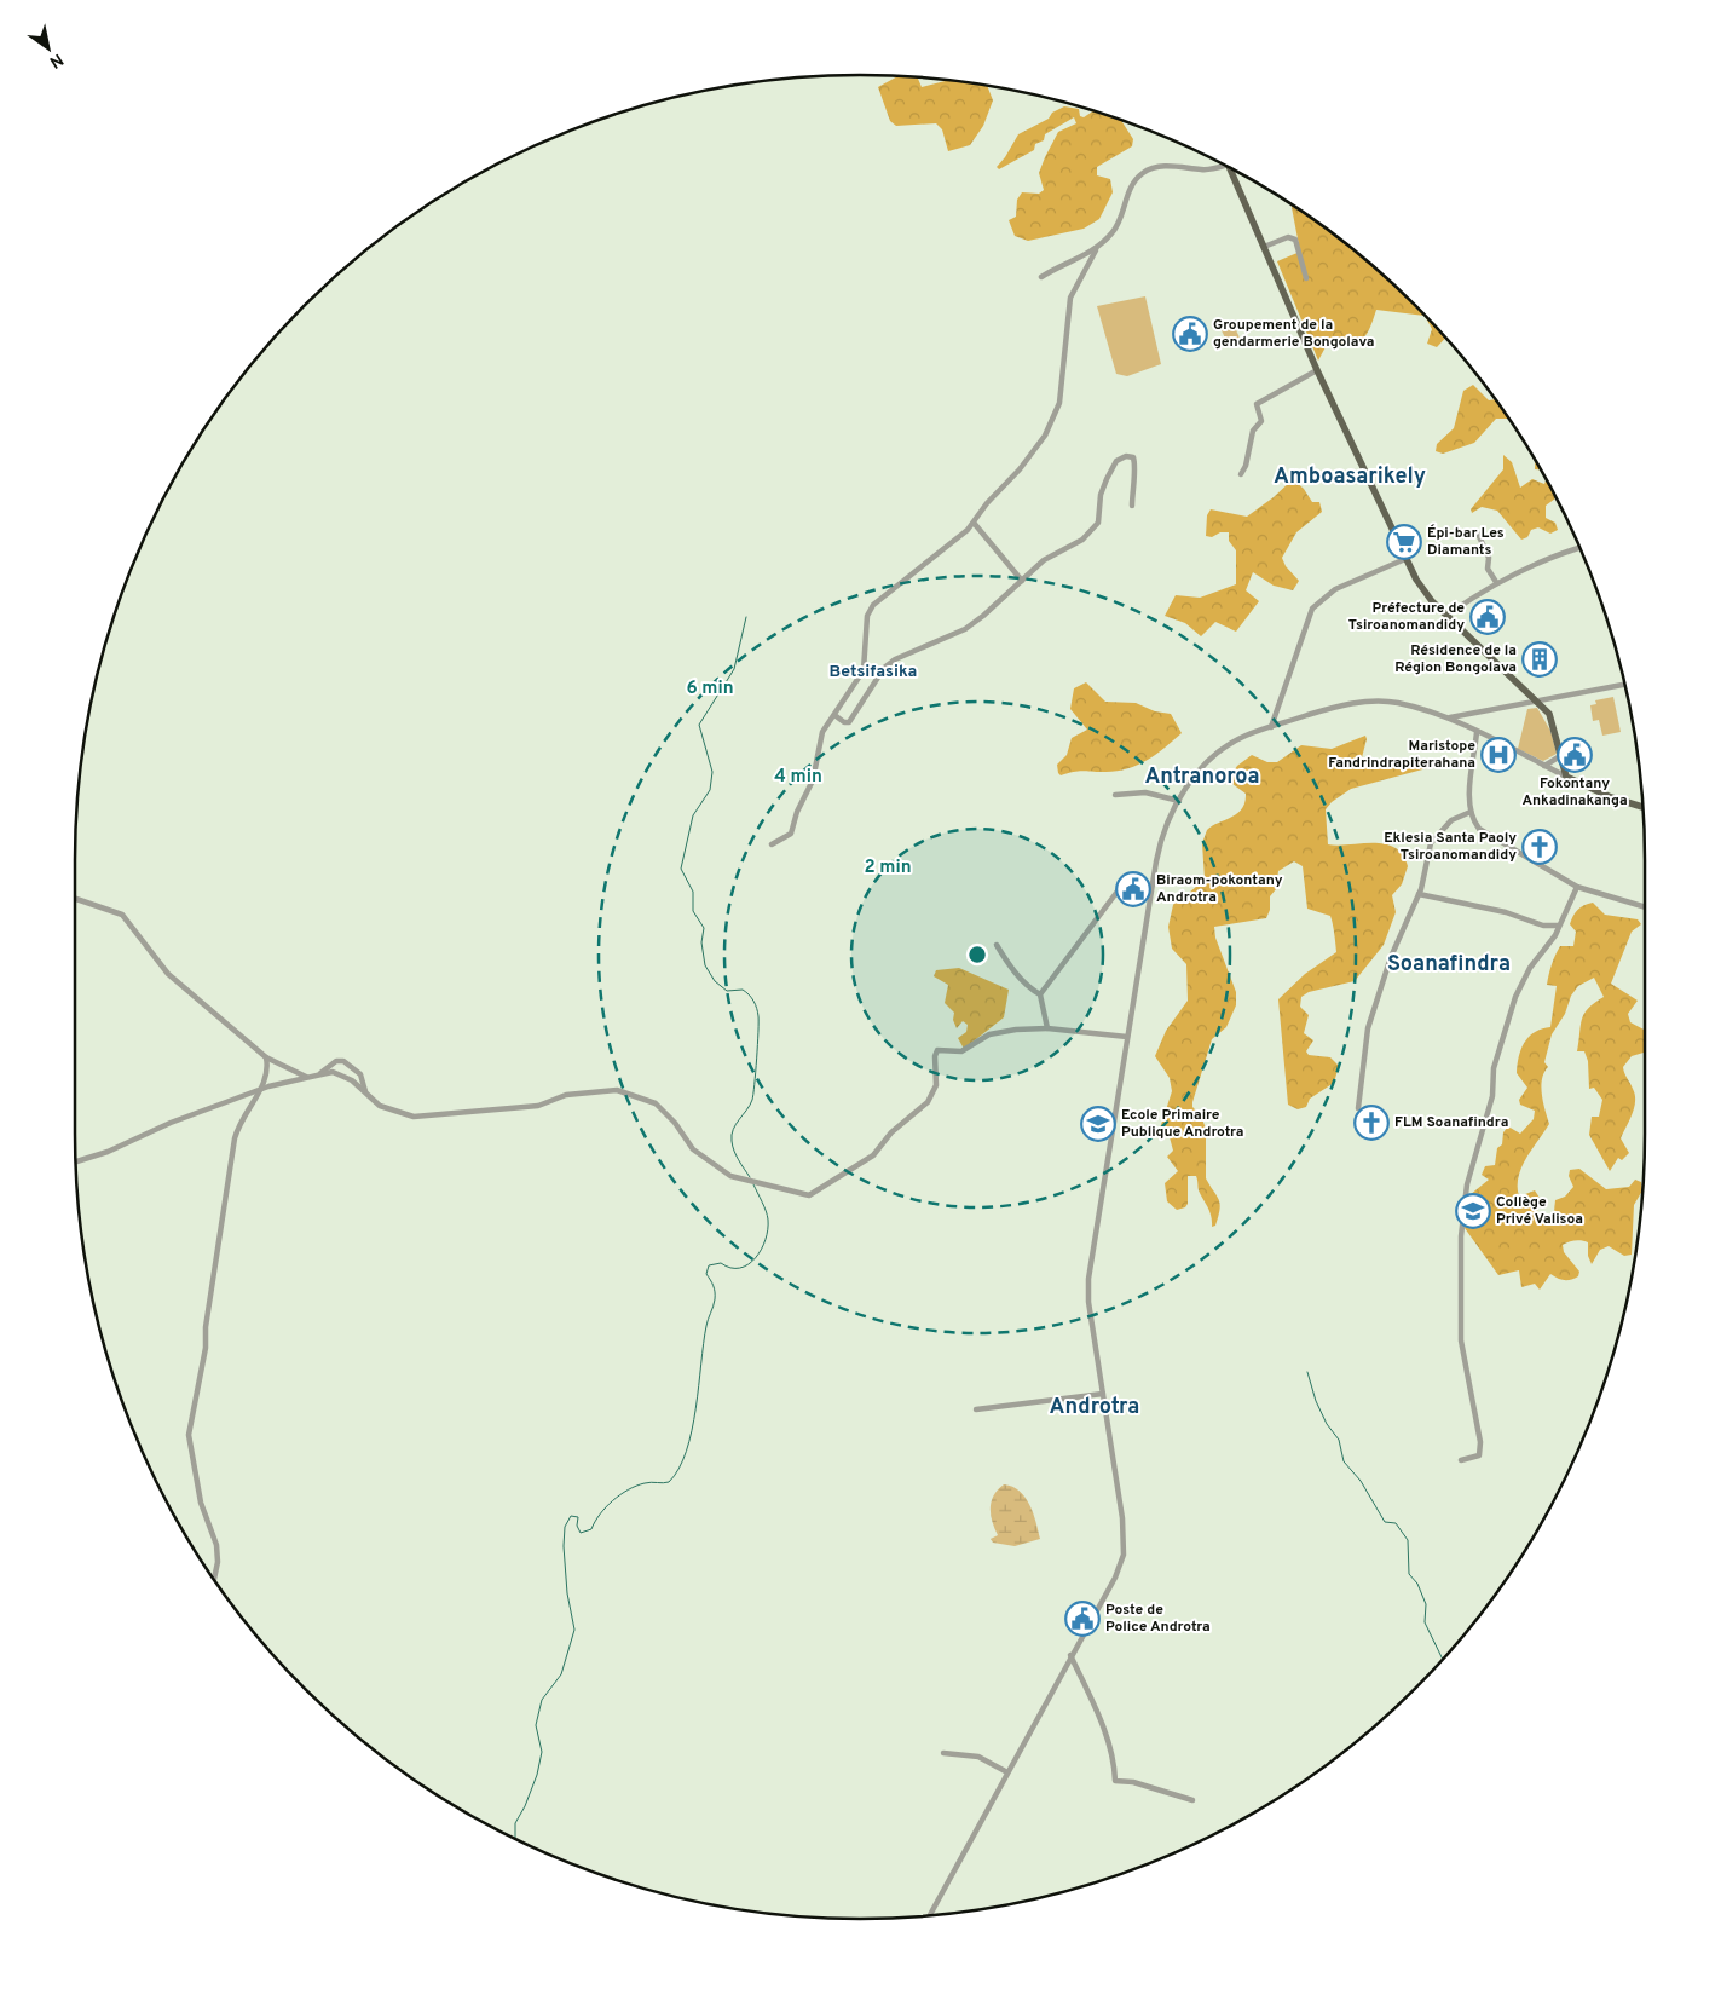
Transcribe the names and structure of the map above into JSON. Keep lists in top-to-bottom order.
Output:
{
  "districts": [
    "Amboasarikely",
    "Betsifasika",
    "Antranoroa",
    "Soanafindra",
    "Androtra"
  ],
  "places": {
    "public building": [
      "Groupement de la gendarmerie Bongolava",
      "Préfecture de Tsiroanomandidy",
      "Fokontany Ankadinakanga",
      "Biraom-pokontany Androtra",
      "Poste de Police Androtra"
    ],
    "supermarket": ["Épi-bar Les Diamants"],
    "building": ["Résidence de la Région Bongolava"],
    "hospital": ["Maristope Fandrindrapiterahana"],
    "church": ["Eklesia Santa Paoly Tsiroanomandidy", "FLM Soanafindra"],
    "school or university": ["Ecole Primaire Publique Androtra", "Collège Privé Valisoa"]
  },
  "north": "bottom right",
  "rings": ["6 min", "4 min", "2 min"]
}
